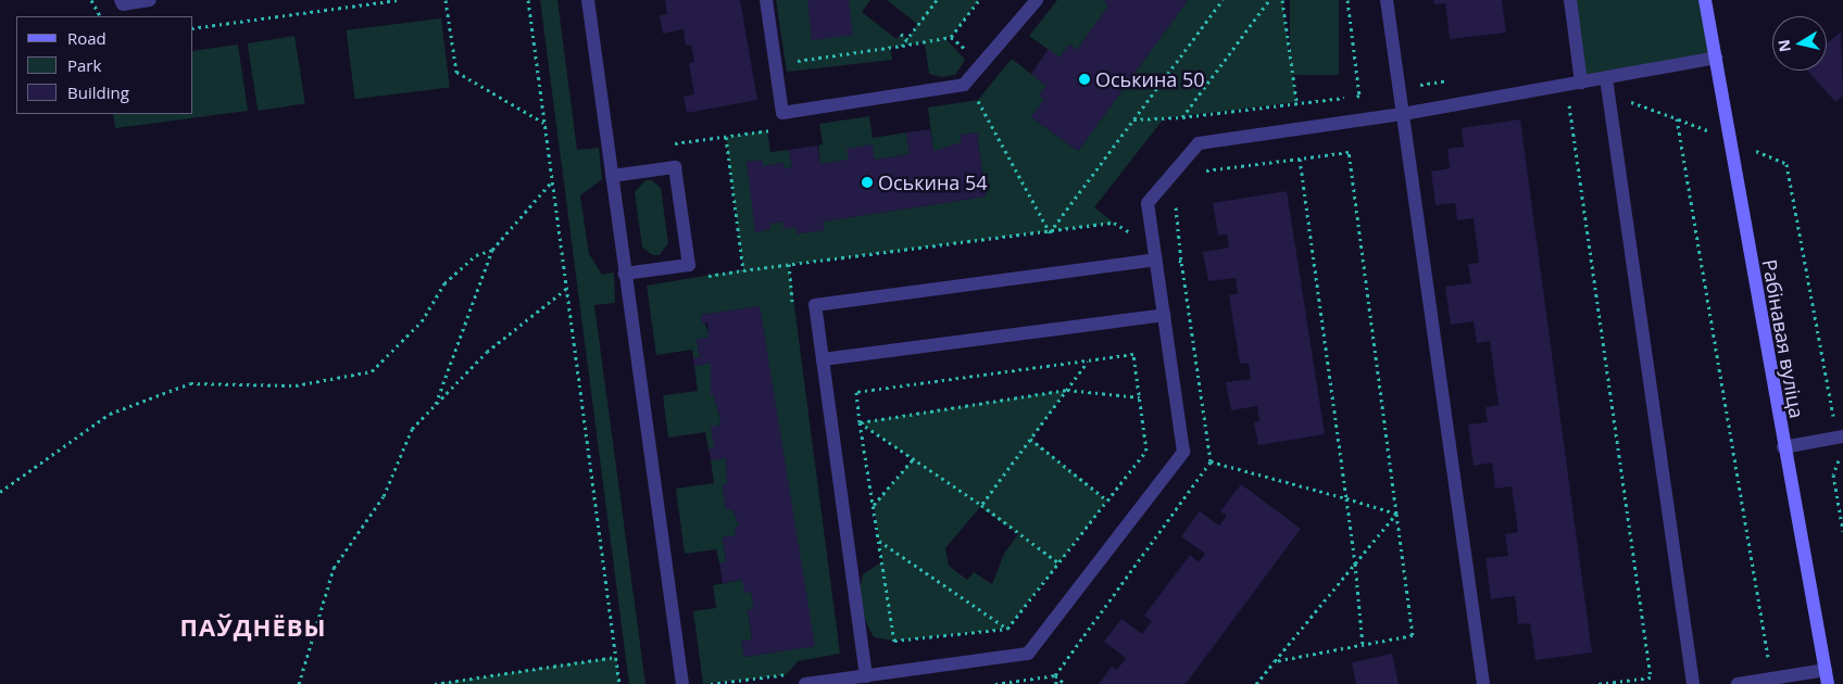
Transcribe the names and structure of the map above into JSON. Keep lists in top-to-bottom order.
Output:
{
  "streets": {
    "street": ["Рабінавая вуліца"]
  },
  "districts": ["ПАЎДНЁВЫ"],
  "places": ["Оськина 50", "Оськина 54"],
  "legend": ["Road", "Park", "Building"],
  "north": "left"
}
